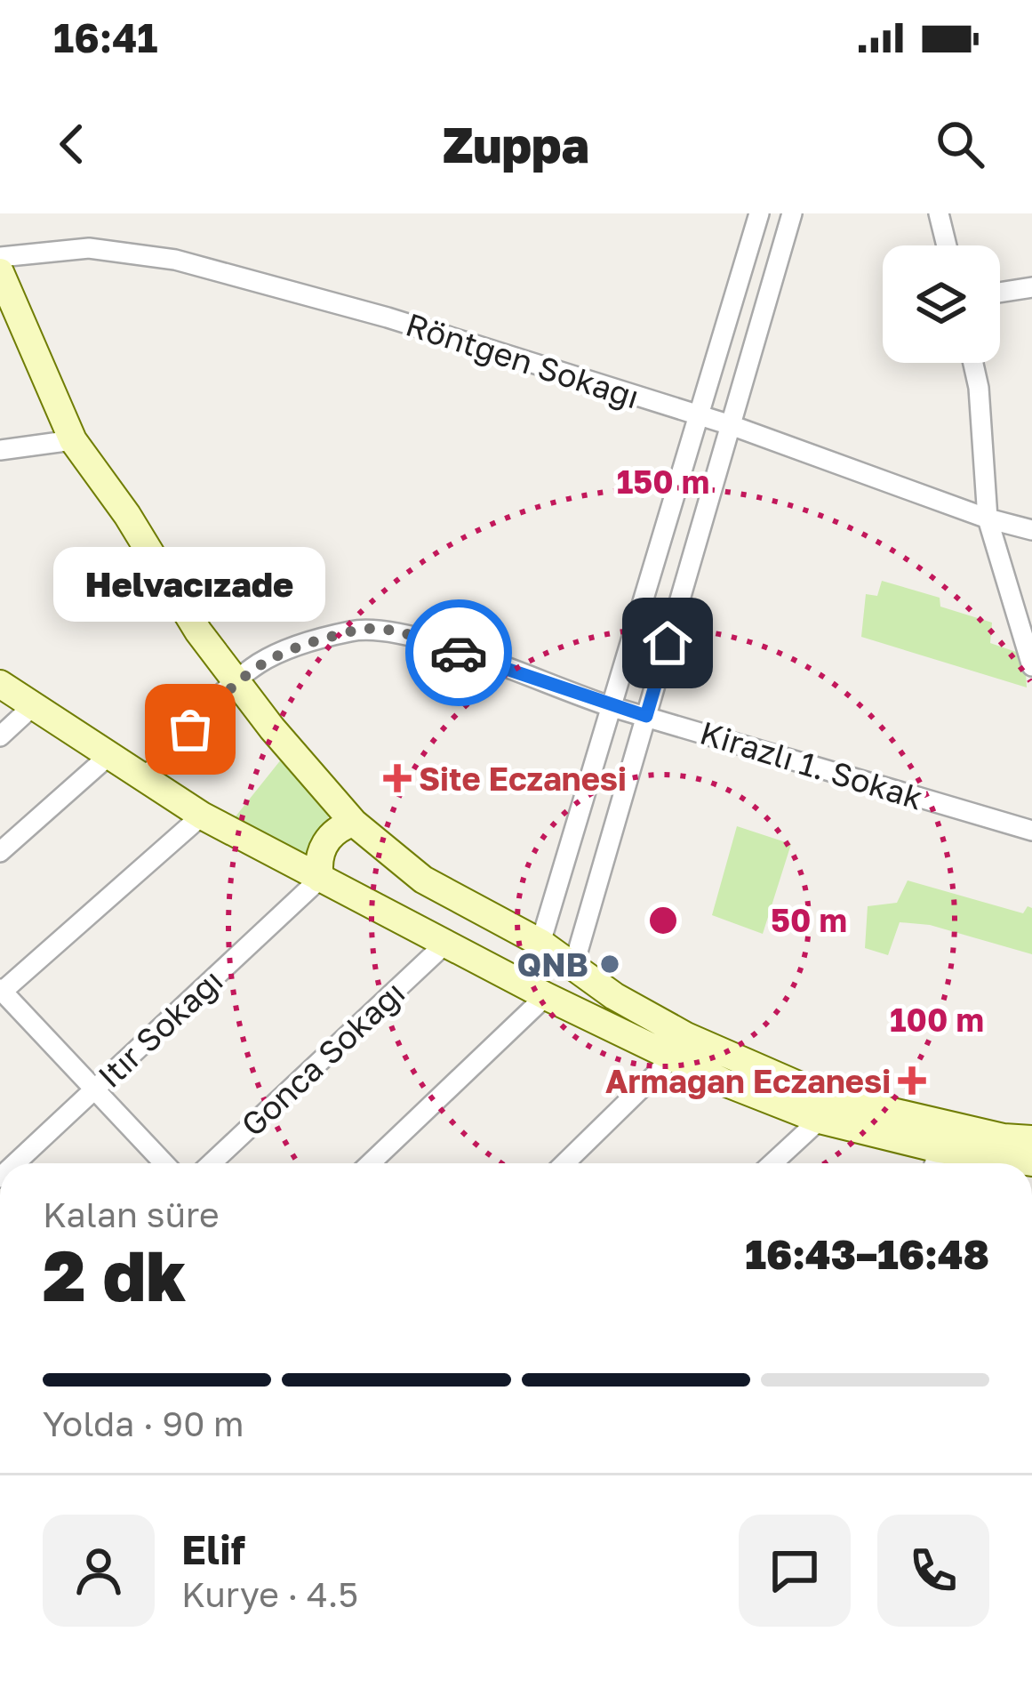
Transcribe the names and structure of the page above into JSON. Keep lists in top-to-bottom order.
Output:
{
  "streets": {
    "street": [
      "Röntgen Sokağı",
      "Kirazlı 1. Sokak",
      "Itır Sokağı",
      "Gonca Sokağı"
    ]
  },
  "places": {
    "other": ["Helvacızade", "QNB"],
    "health": ["Site Eczanesi", "Armağan Eczanesi"]
  },
  "page": {
    "status": "16:41",
    "header": "Zuppa",
    "bubble": "Helvacızade",
    "heading": ["2 dk", "Kalan süre", "16:43–16:48"],
    "panel": ["Elif", "Kurye · 4.5"],
    "bar": "Yolda · 90 m"
  },
  "rings": ["150 m", "50 m", "100 m"]
}
